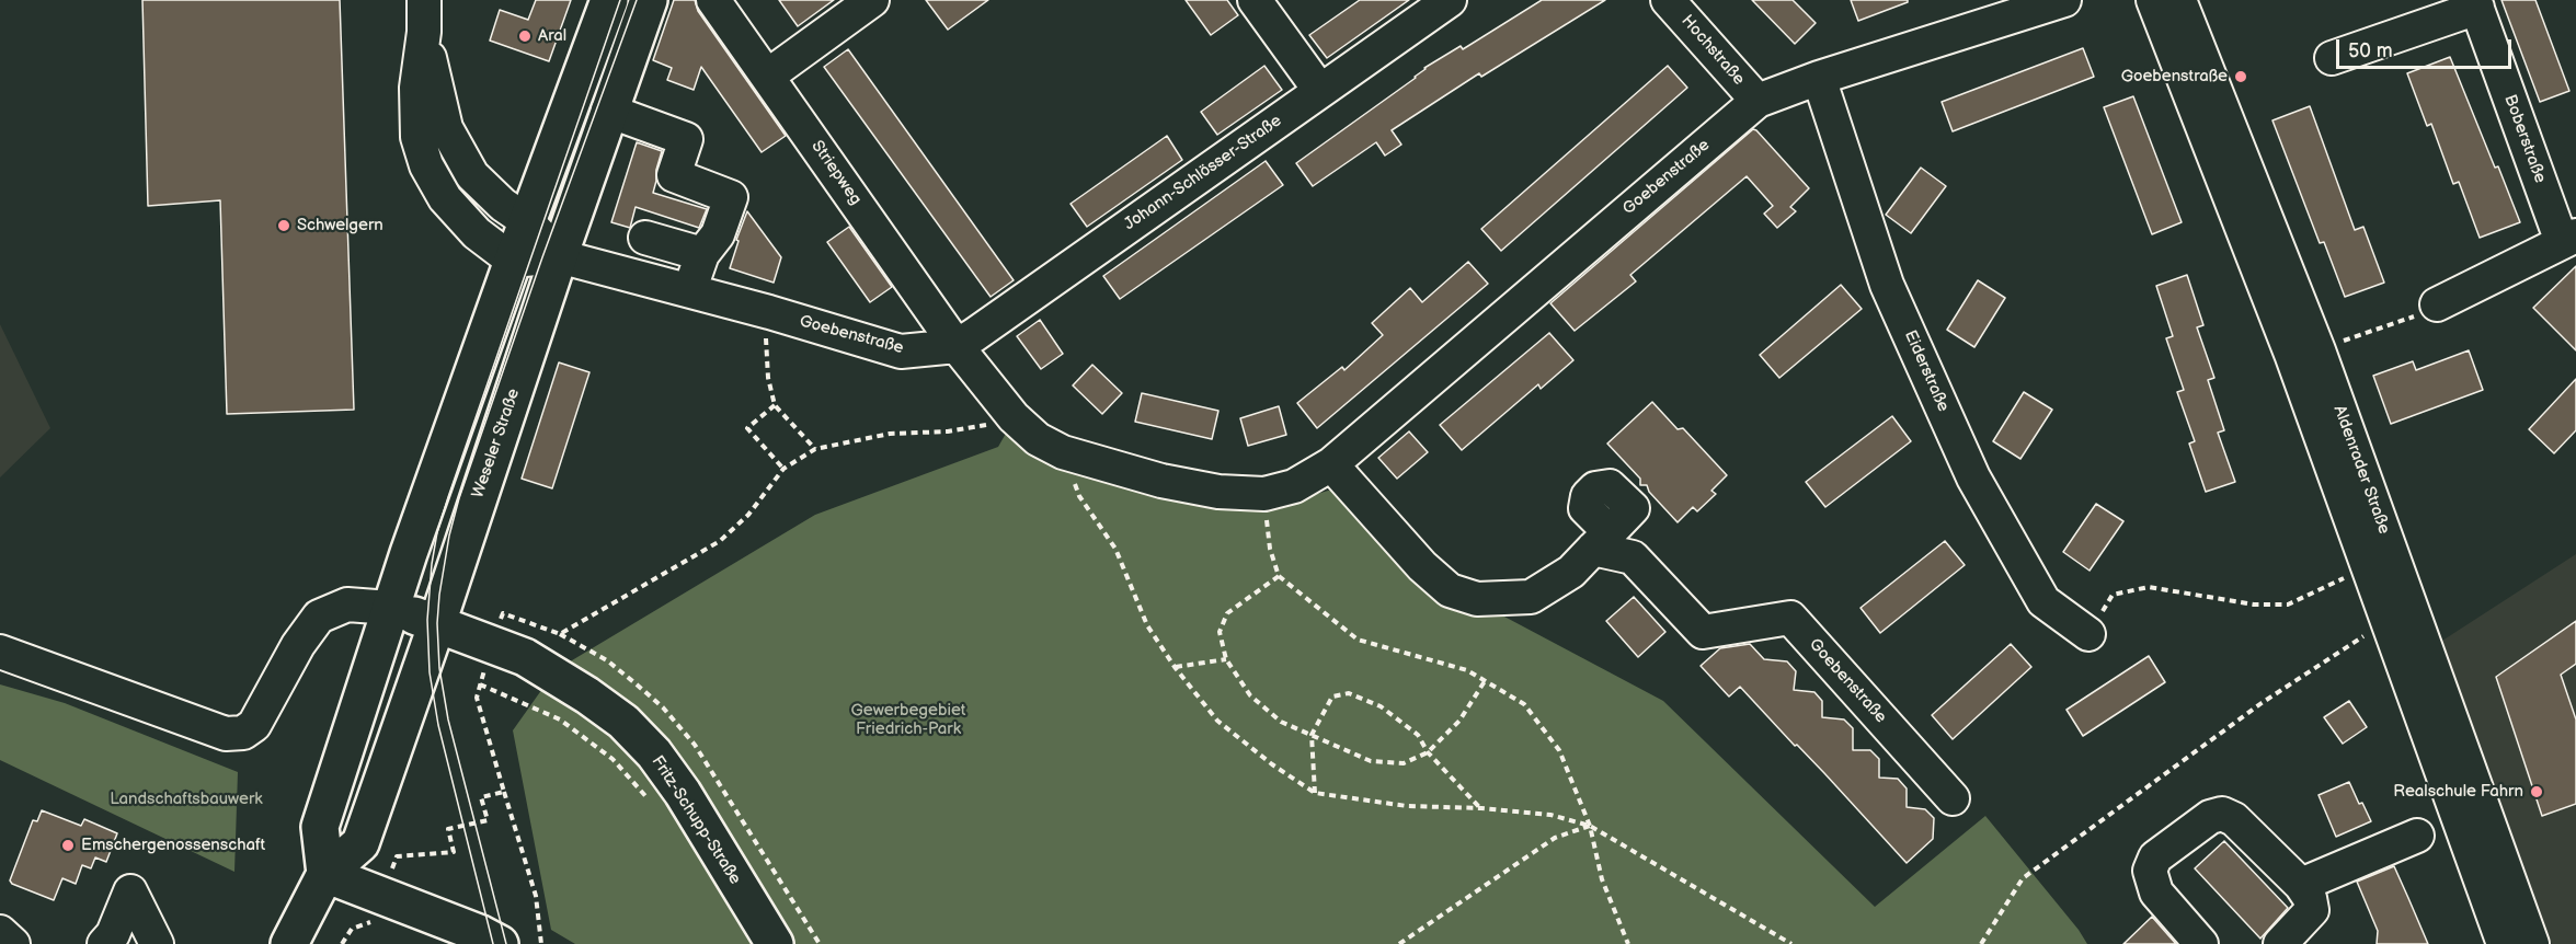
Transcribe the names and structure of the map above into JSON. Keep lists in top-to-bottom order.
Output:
{
  "streets": {
    "main road": ["Weseler Straße", "Fritz-Schupp-Straße"],
    "street": [
      "Hochstraße",
      "Boberstraße",
      "Striepweg",
      "Johann-Schlösser-Straße",
      "Goebenstraße",
      "Eiderstraße",
      "Aldenrader Straße"
    ]
  },
  "crossings": [
    ["Hochstraße", "Goebenstraße"],
    ["Striepweg", "Johann-Schlösser-Straße"],
    ["Striepweg", "Goebenstraße"],
    ["Johann-Schlösser-Straße", "Goebenstraße"],
    ["Goebenstraße", "Eiderstraße"],
    ["Goebenstraße", "Weseler Straße"],
    ["Weseler Straße", "Fritz-Schupp-Straße"]
  ],
  "parks": ["Gewerbegebiet Friedrich-Park", "Landschaftsbauwerk"],
  "places": [
    "Aral",
    "Goebenstraße",
    "Schwelgern",
    "Realschule Fahrn",
    "Emschergenossenschaft"
  ],
  "scale_bar": "50 m"
}
